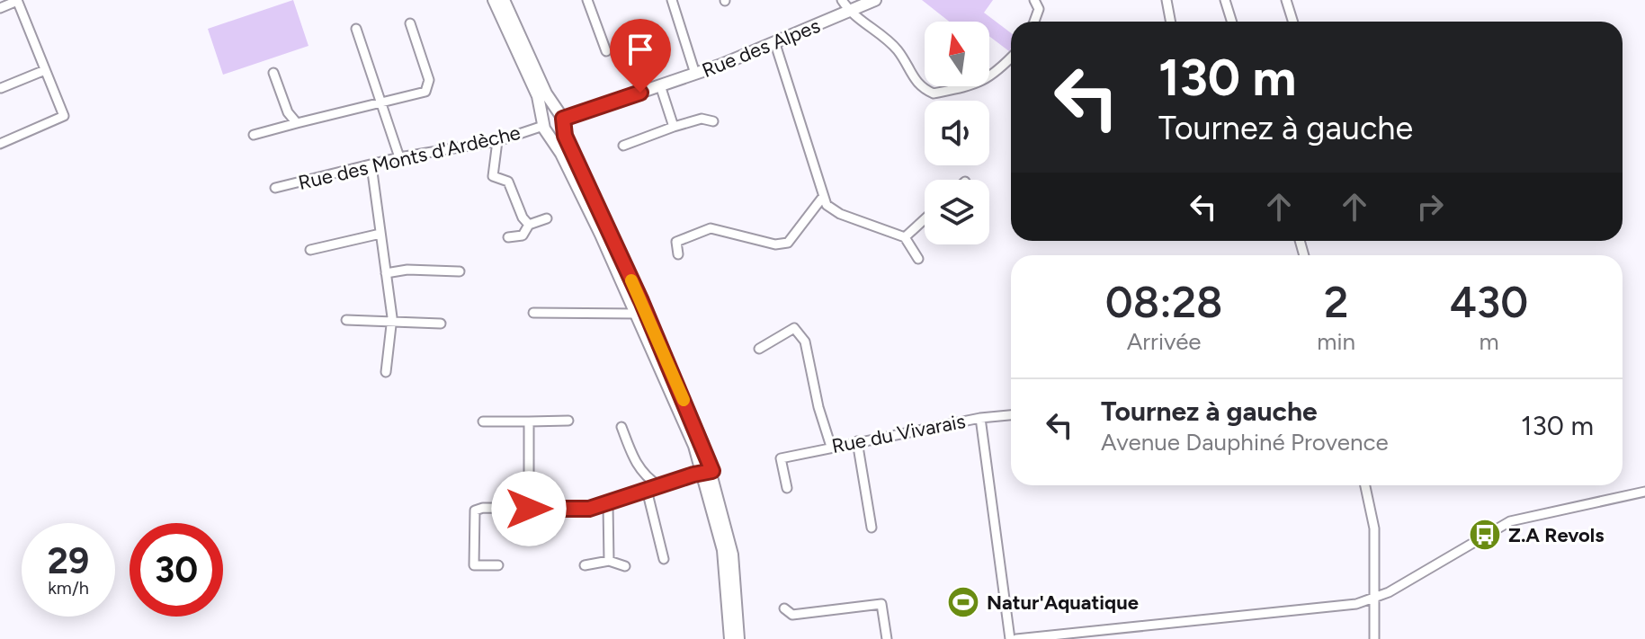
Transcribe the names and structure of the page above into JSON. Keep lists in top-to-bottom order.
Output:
{
  "streets": {
    "main road": ["Rue des Alpes"],
    "street": ["Rue des Monts d'Ardèche", "Rue du Vivarais"]
  },
  "places": {
    "bus stop": ["Z.A Revols"],
    "sports": ["Natur'Aquatique"]
  },
  "north": "top",
  "page": {
    "turn": ["130 m", "Tournez à gauche"],
    "eta": [
      "08:28",
      "Arrivée",
      "2",
      "min",
      "430",
      "m"
    ],
    "list": [
      {
        "name": "Tournez à gauche",
        "note": "Avenue Dauphiné Provence",
        "value": "130 m"
      }
    ],
    "speed": "29 km/h",
    "limit": "30"
  }
}
